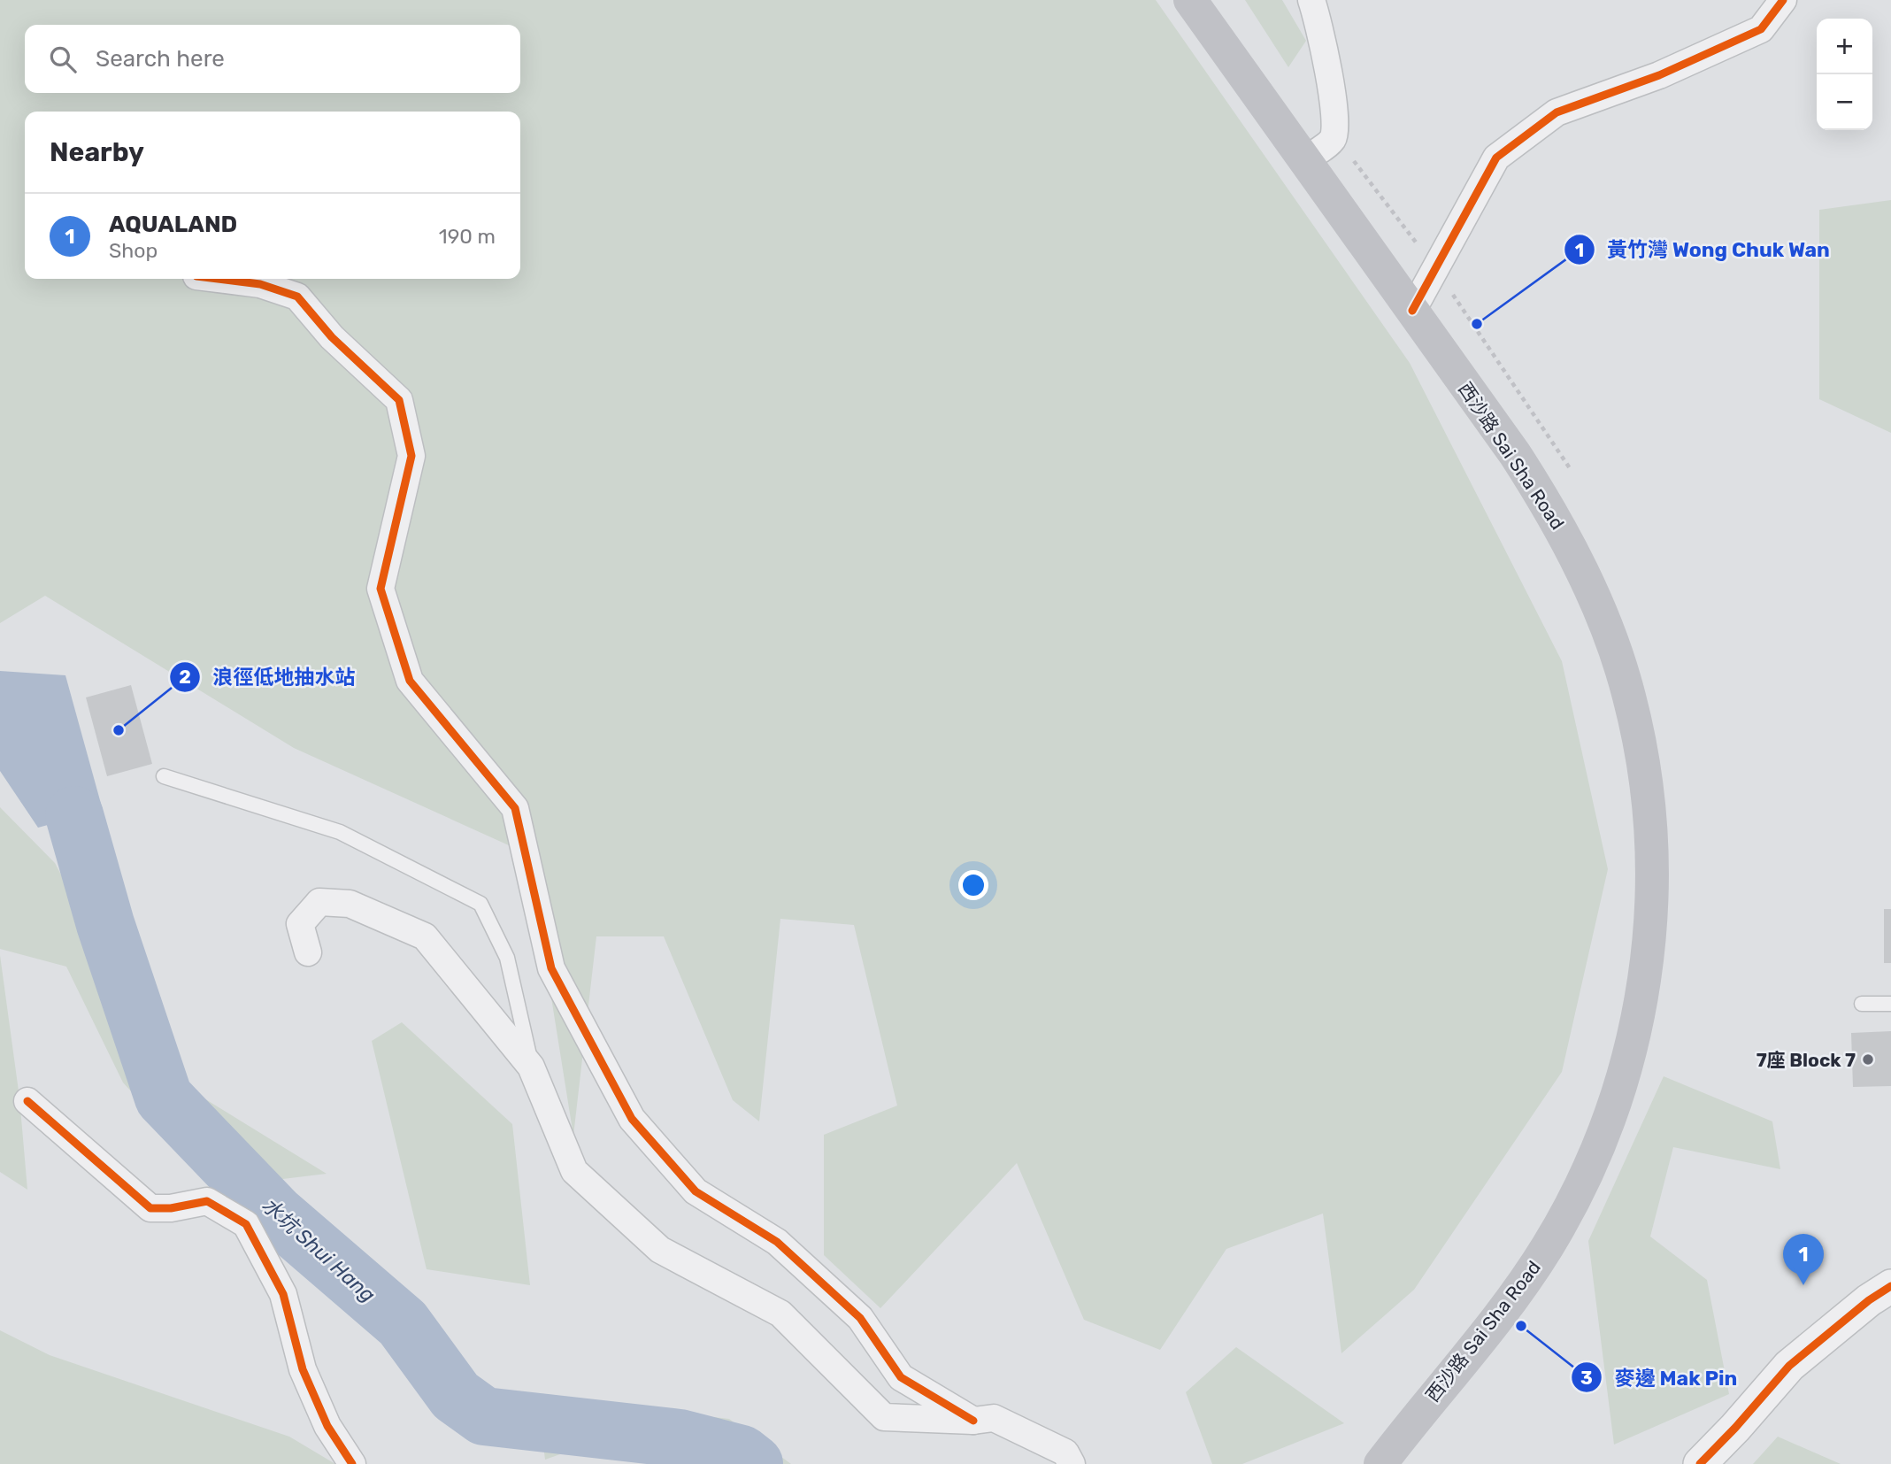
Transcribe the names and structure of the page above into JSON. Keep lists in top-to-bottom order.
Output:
{
  "streets": {
    "main road": ["西沙路 Sai Sha Road"]
  },
  "water": ["水坑 Shui Hang"],
  "places": [
    "黃竹灣 Wong Chuk Wan",
    "浪徑低地抽水站",
    "7座 Block 7",
    "麥邊 Mak Pin"
  ],
  "page": {
    "map_buttons": ["+", "−"],
    "search": "Search here",
    "heading": "Nearby",
    "list": [
      {
        "mark": "1",
        "name": "AQUALAND",
        "note": "Shop",
        "value": "190 m"
      }
    ],
    "pins": "1"
  }
}
